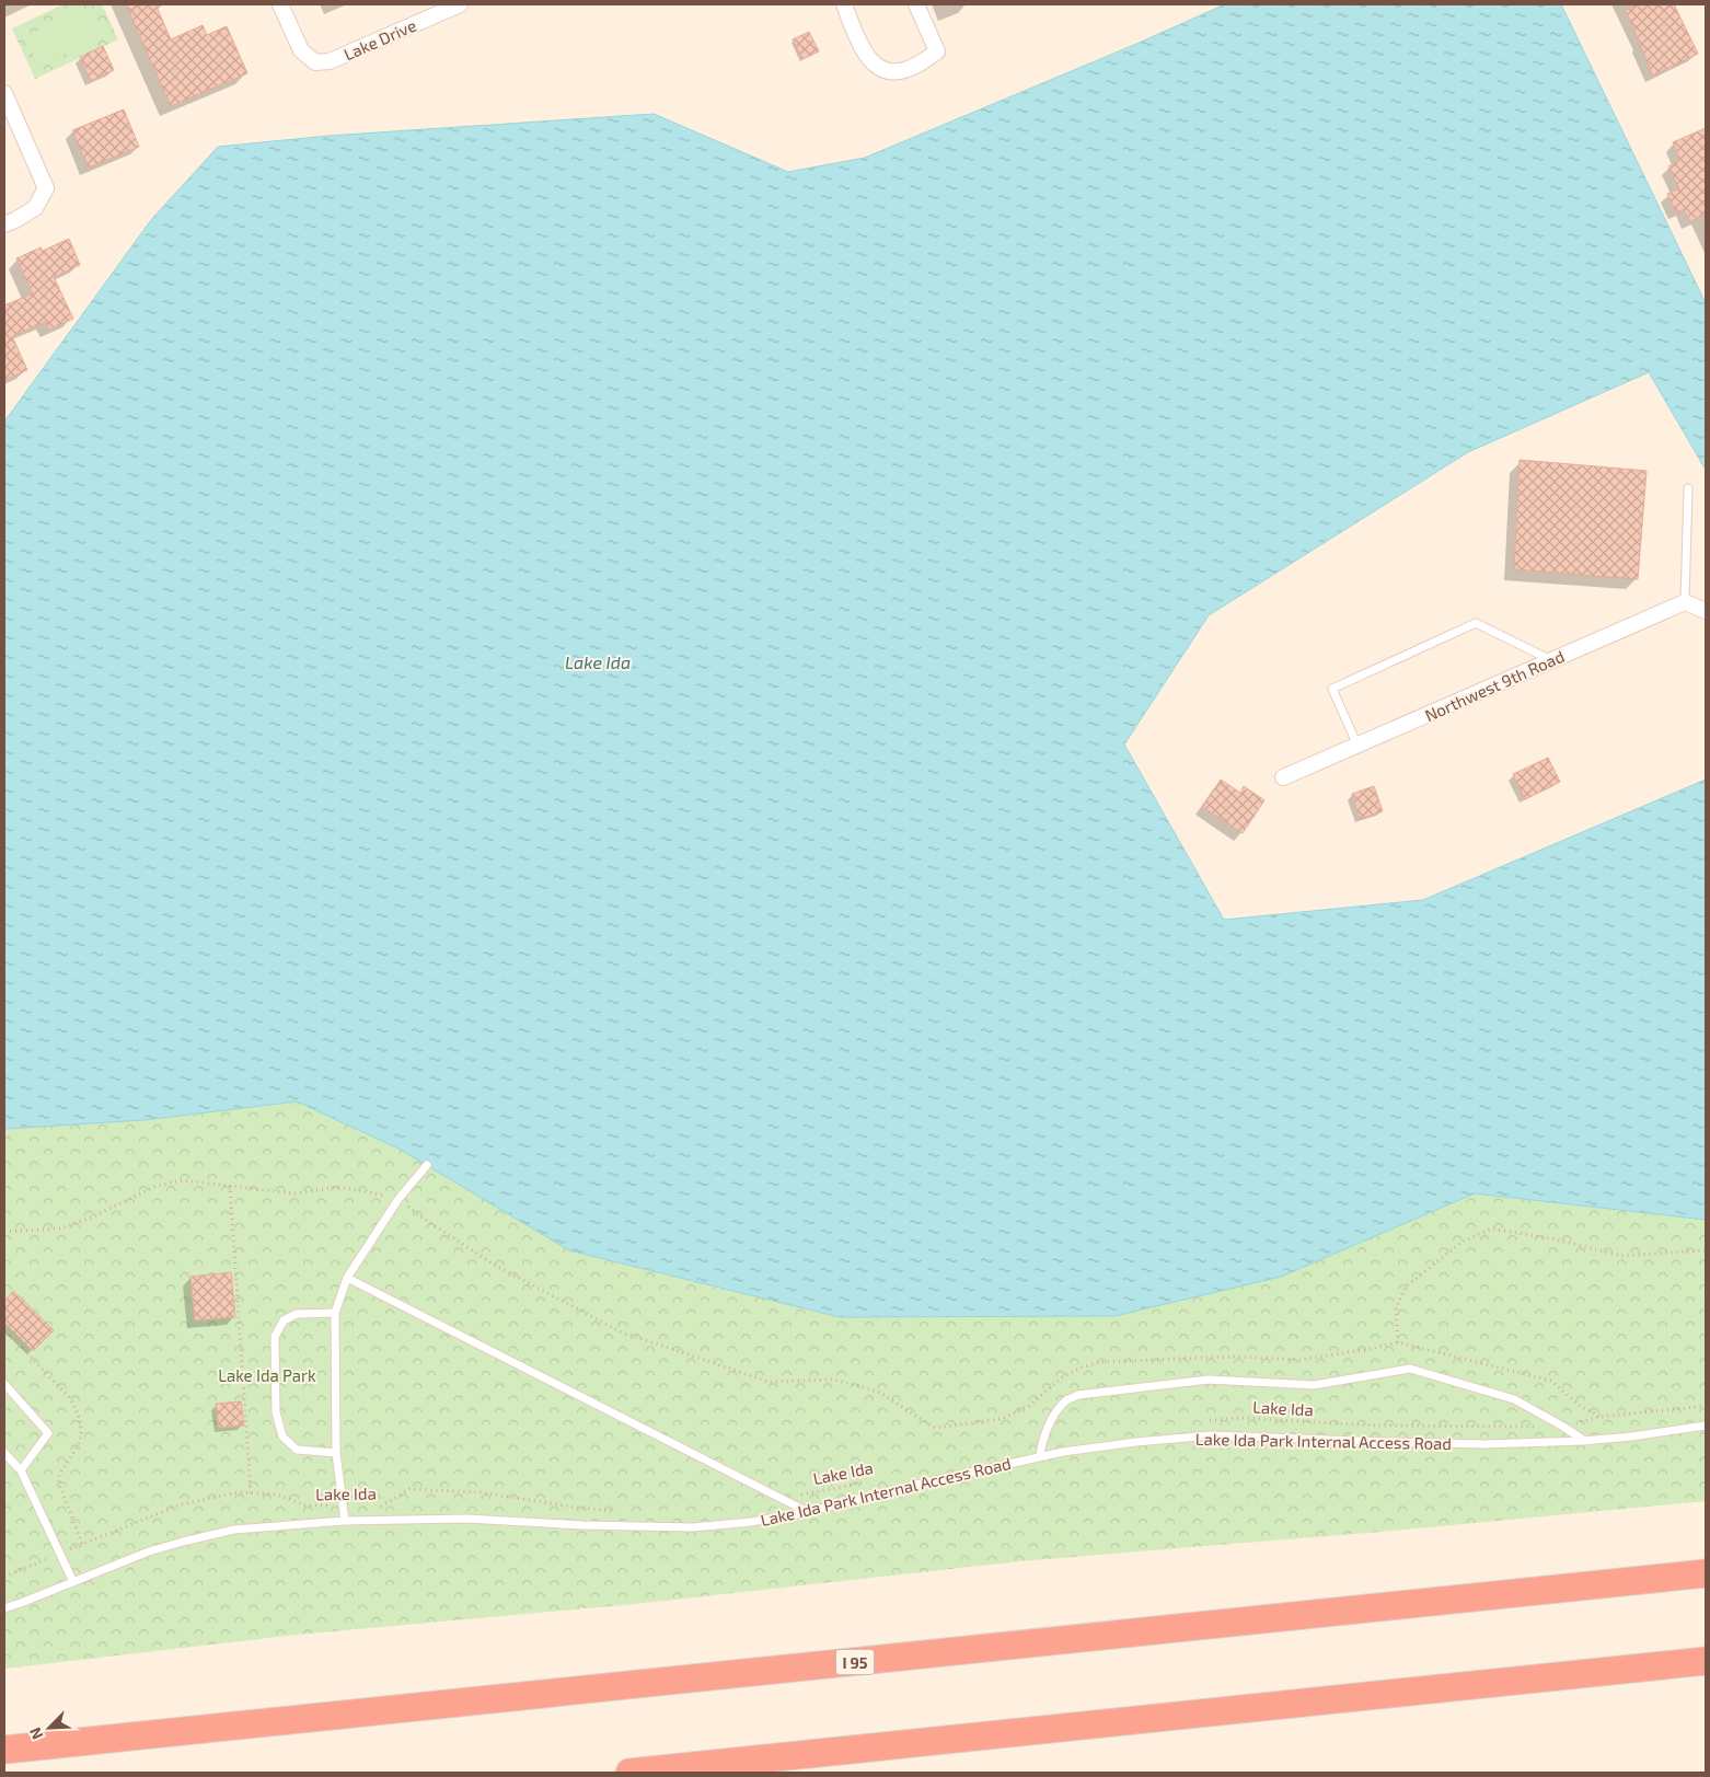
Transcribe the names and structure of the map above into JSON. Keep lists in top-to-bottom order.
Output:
{
  "streets": {
    "highway": ["I 95"],
    "street": ["Lake Drive", "Northwest 9th Road"],
    "lane": ["Lake Ida Park Internal Access Road"],
    "path": ["Lake Ida"]
  },
  "water": ["Lake Ida"],
  "parks": ["Lake Ida Park"],
  "north": "bottom left"
}
